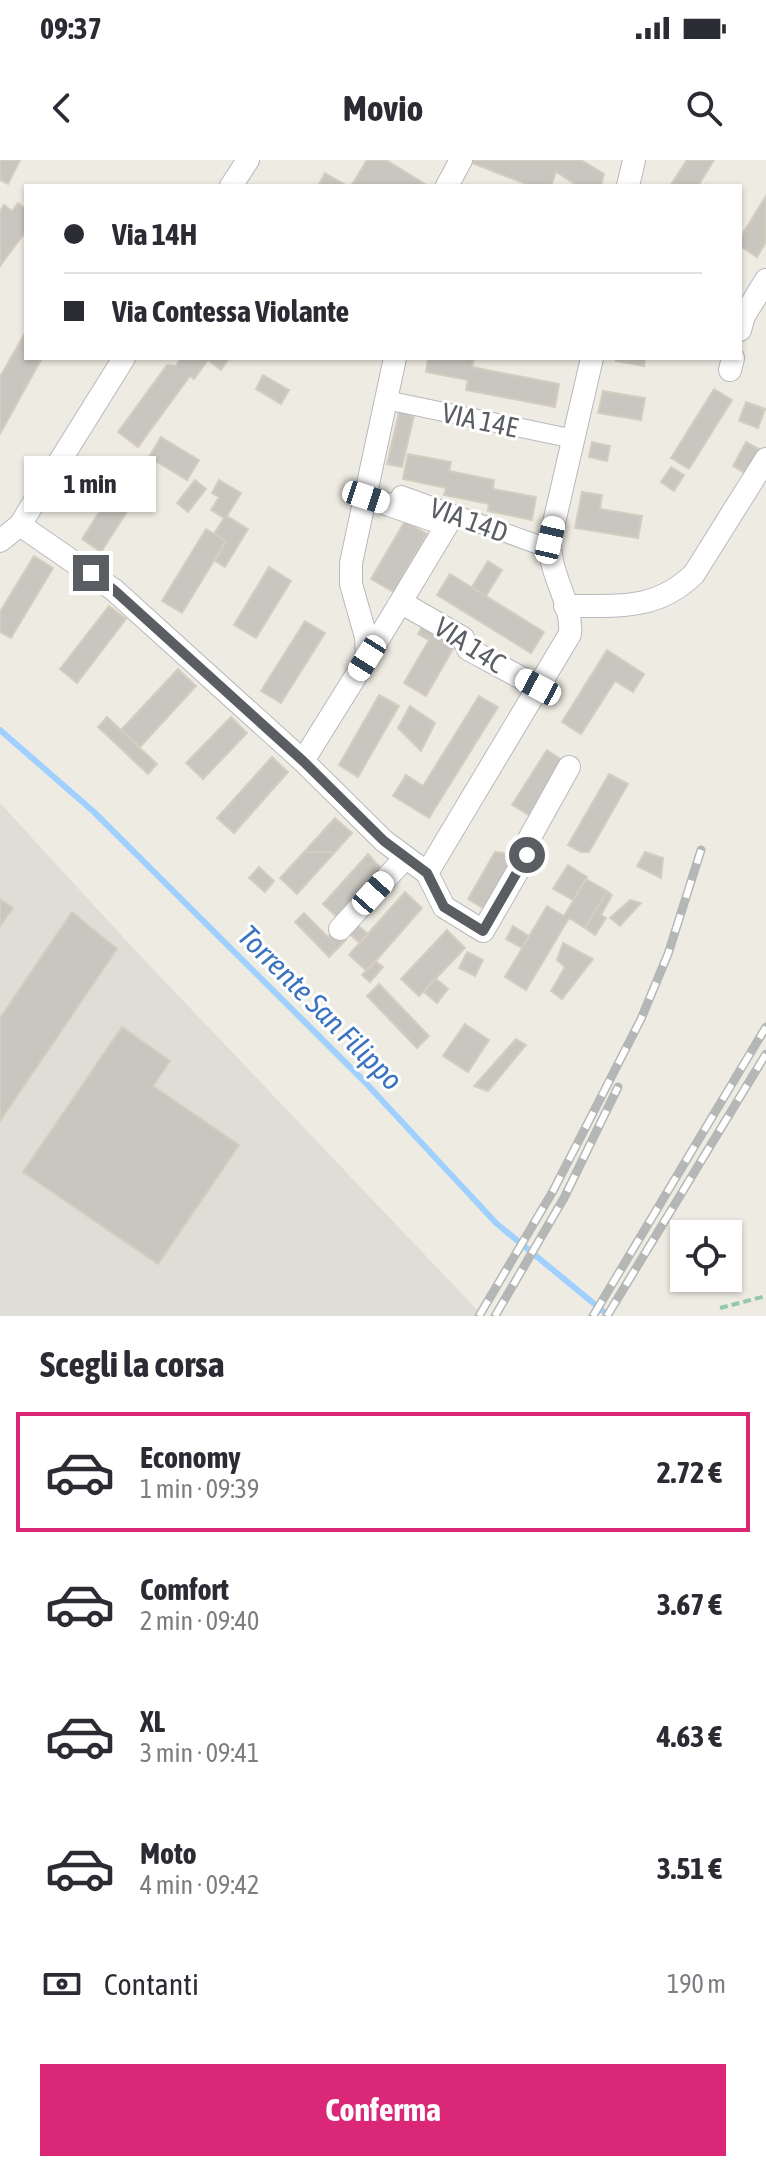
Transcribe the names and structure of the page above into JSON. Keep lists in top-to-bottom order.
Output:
{
  "streets": {
    "street": ["VIA 14E", "VIA 14D", "VIA 14C"]
  },
  "water": ["Torrente San Filippo"],
  "page": {
    "status": "09:37",
    "header": "Movio",
    "banner": ["Via 14H", "Via Contessa Violante"],
    "bubble": "1 min",
    "heading": "Scegli la corsa",
    "list": [
      {
        "name": "Economy",
        "note": "1 min · 09:39",
        "value": "2.72 €"
      },
      {
        "name": "Comfort",
        "note": "2 min · 09:40",
        "value": "3.67 €"
      },
      {
        "name": "XL",
        "note": "3 min · 09:41",
        "value": "4.63 €"
      },
      {
        "name": "Moto",
        "note": "4 min · 09:42",
        "value": "3.51 €"
      }
    ],
    "pay": ["Contanti", "190 m"],
    "buttons": "Conferma"
  }
}
